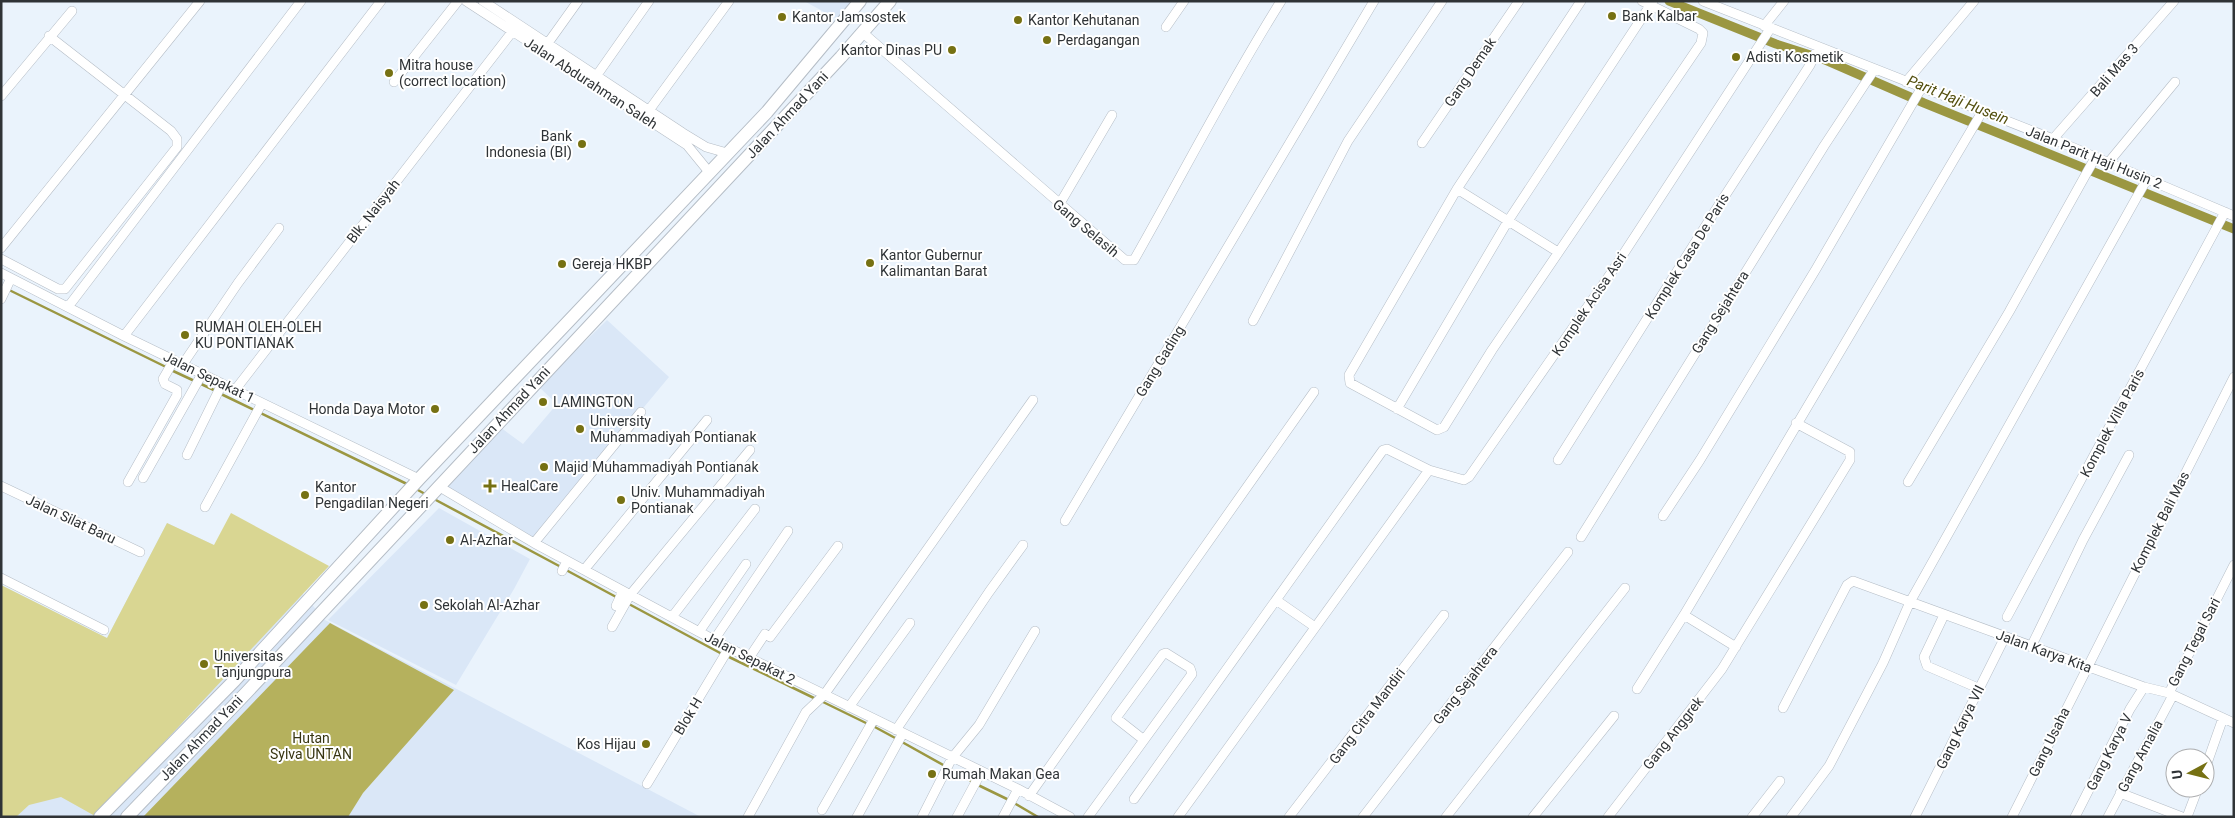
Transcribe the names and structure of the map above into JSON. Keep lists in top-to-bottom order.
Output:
{
  "streets": {
    "highway": ["Jalan Ahmad Yani"],
    "street": [
      "Bali Mas 3",
      "Gang Demak",
      "Jalan Abdurahman Saleh",
      "Jalan Parit Haji Husin 2",
      "Blk. Naisyah",
      "Gang Selasih",
      "Komplek Casa De Paris",
      "Komplek Acisa Asri",
      "Gang Sejahtera",
      "Gang Gading",
      "Jalan Sepakat 1",
      "Komplek Villa Paris",
      "Jalan Silat Baru",
      "Komplek Bali Mas",
      "Gang Tegal Sari",
      "Jalan Karya Kita",
      "Jalan Sepakat 2",
      "Blok H",
      "Gang Citra Mandiri",
      "Gang Karya VII",
      "Gang Anggrek",
      "Gang Usaha",
      "Gang Karya V",
      "Gang Amalia"
    ]
  },
  "crossings": [
    ["Bali Mas 3", "Jalan Parit Haji Husin 2"],
    ["Jalan Abdurahman Saleh", "Jalan Ahmad Yani"],
    ["Jalan Abdurahman Saleh", "Blk. Naisyah"],
    ["Jalan Ahmad Yani", "Gang Selasih"],
    ["Jalan Ahmad Yani", "Jalan Sepakat 1"],
    ["Jalan Ahmad Yani", "Jalan Sepakat 2"],
    ["Jalan Parit Haji Husin 2", "Komplek Casa De Paris"],
    ["Jalan Parit Haji Husin 2", "Komplek Acisa Asri"],
    ["Jalan Parit Haji Husin 2", "Gang Sejahtera"],
    ["Jalan Parit Haji Husin 2", "Komplek Villa Paris"],
    ["Blk. Naisyah", "Jalan Sepakat 1"],
    ["Komplek Bali Mas", "Jalan Karya Kita"],
    ["Komplek Bali Mas", "Gang Usaha"],
    ["Gang Tegal Sari", "Jalan Karya Kita"],
    ["Gang Tegal Sari", "Gang Amalia"],
    ["Jalan Karya Kita", "Gang Karya VII"],
    ["Jalan Karya Kita", "Gang Usaha"],
    ["Jalan Karya Kita", "Gang Karya V"],
    ["Jalan Karya Kita", "Gang Amalia"],
    ["Jalan Sepakat 2", "Blok H"]
  ],
  "water": ["Parit Haji Husein"],
  "parks": ["Hutan Sylva UNTAN"],
  "places": {
    "other": [
      "Bank Kalbar",
      "Kantor Jamsostek",
      "Kantor Kehutanan",
      "Perdagangan",
      "Kantor Dinas PU",
      "Adisti Kosmetik",
      "Mitra house (correct location)",
      "Bank Indonesia (BI)",
      "Kantor Gubernur Kalimantan Barat",
      "Gereja HKBP",
      "RUMAH OLEH-OLEH KU PONTIANAK",
      "LAMINGTON",
      "Honda Daya Motor",
      "University Muhammadiyah Pontianak",
      "Majid Muhammadiyah Pontianak",
      "Kantor Pengadilan Negeri",
      "Univ. Muhammadiyah Pontianak",
      "Al-Azhar",
      "Sekolah Al-Azhar",
      "Universitas Tanjungpura",
      "Kos Hijau",
      "Rumah Makan Gea"
    ],
    "health": ["HealCare"]
  },
  "north": "left"
}
